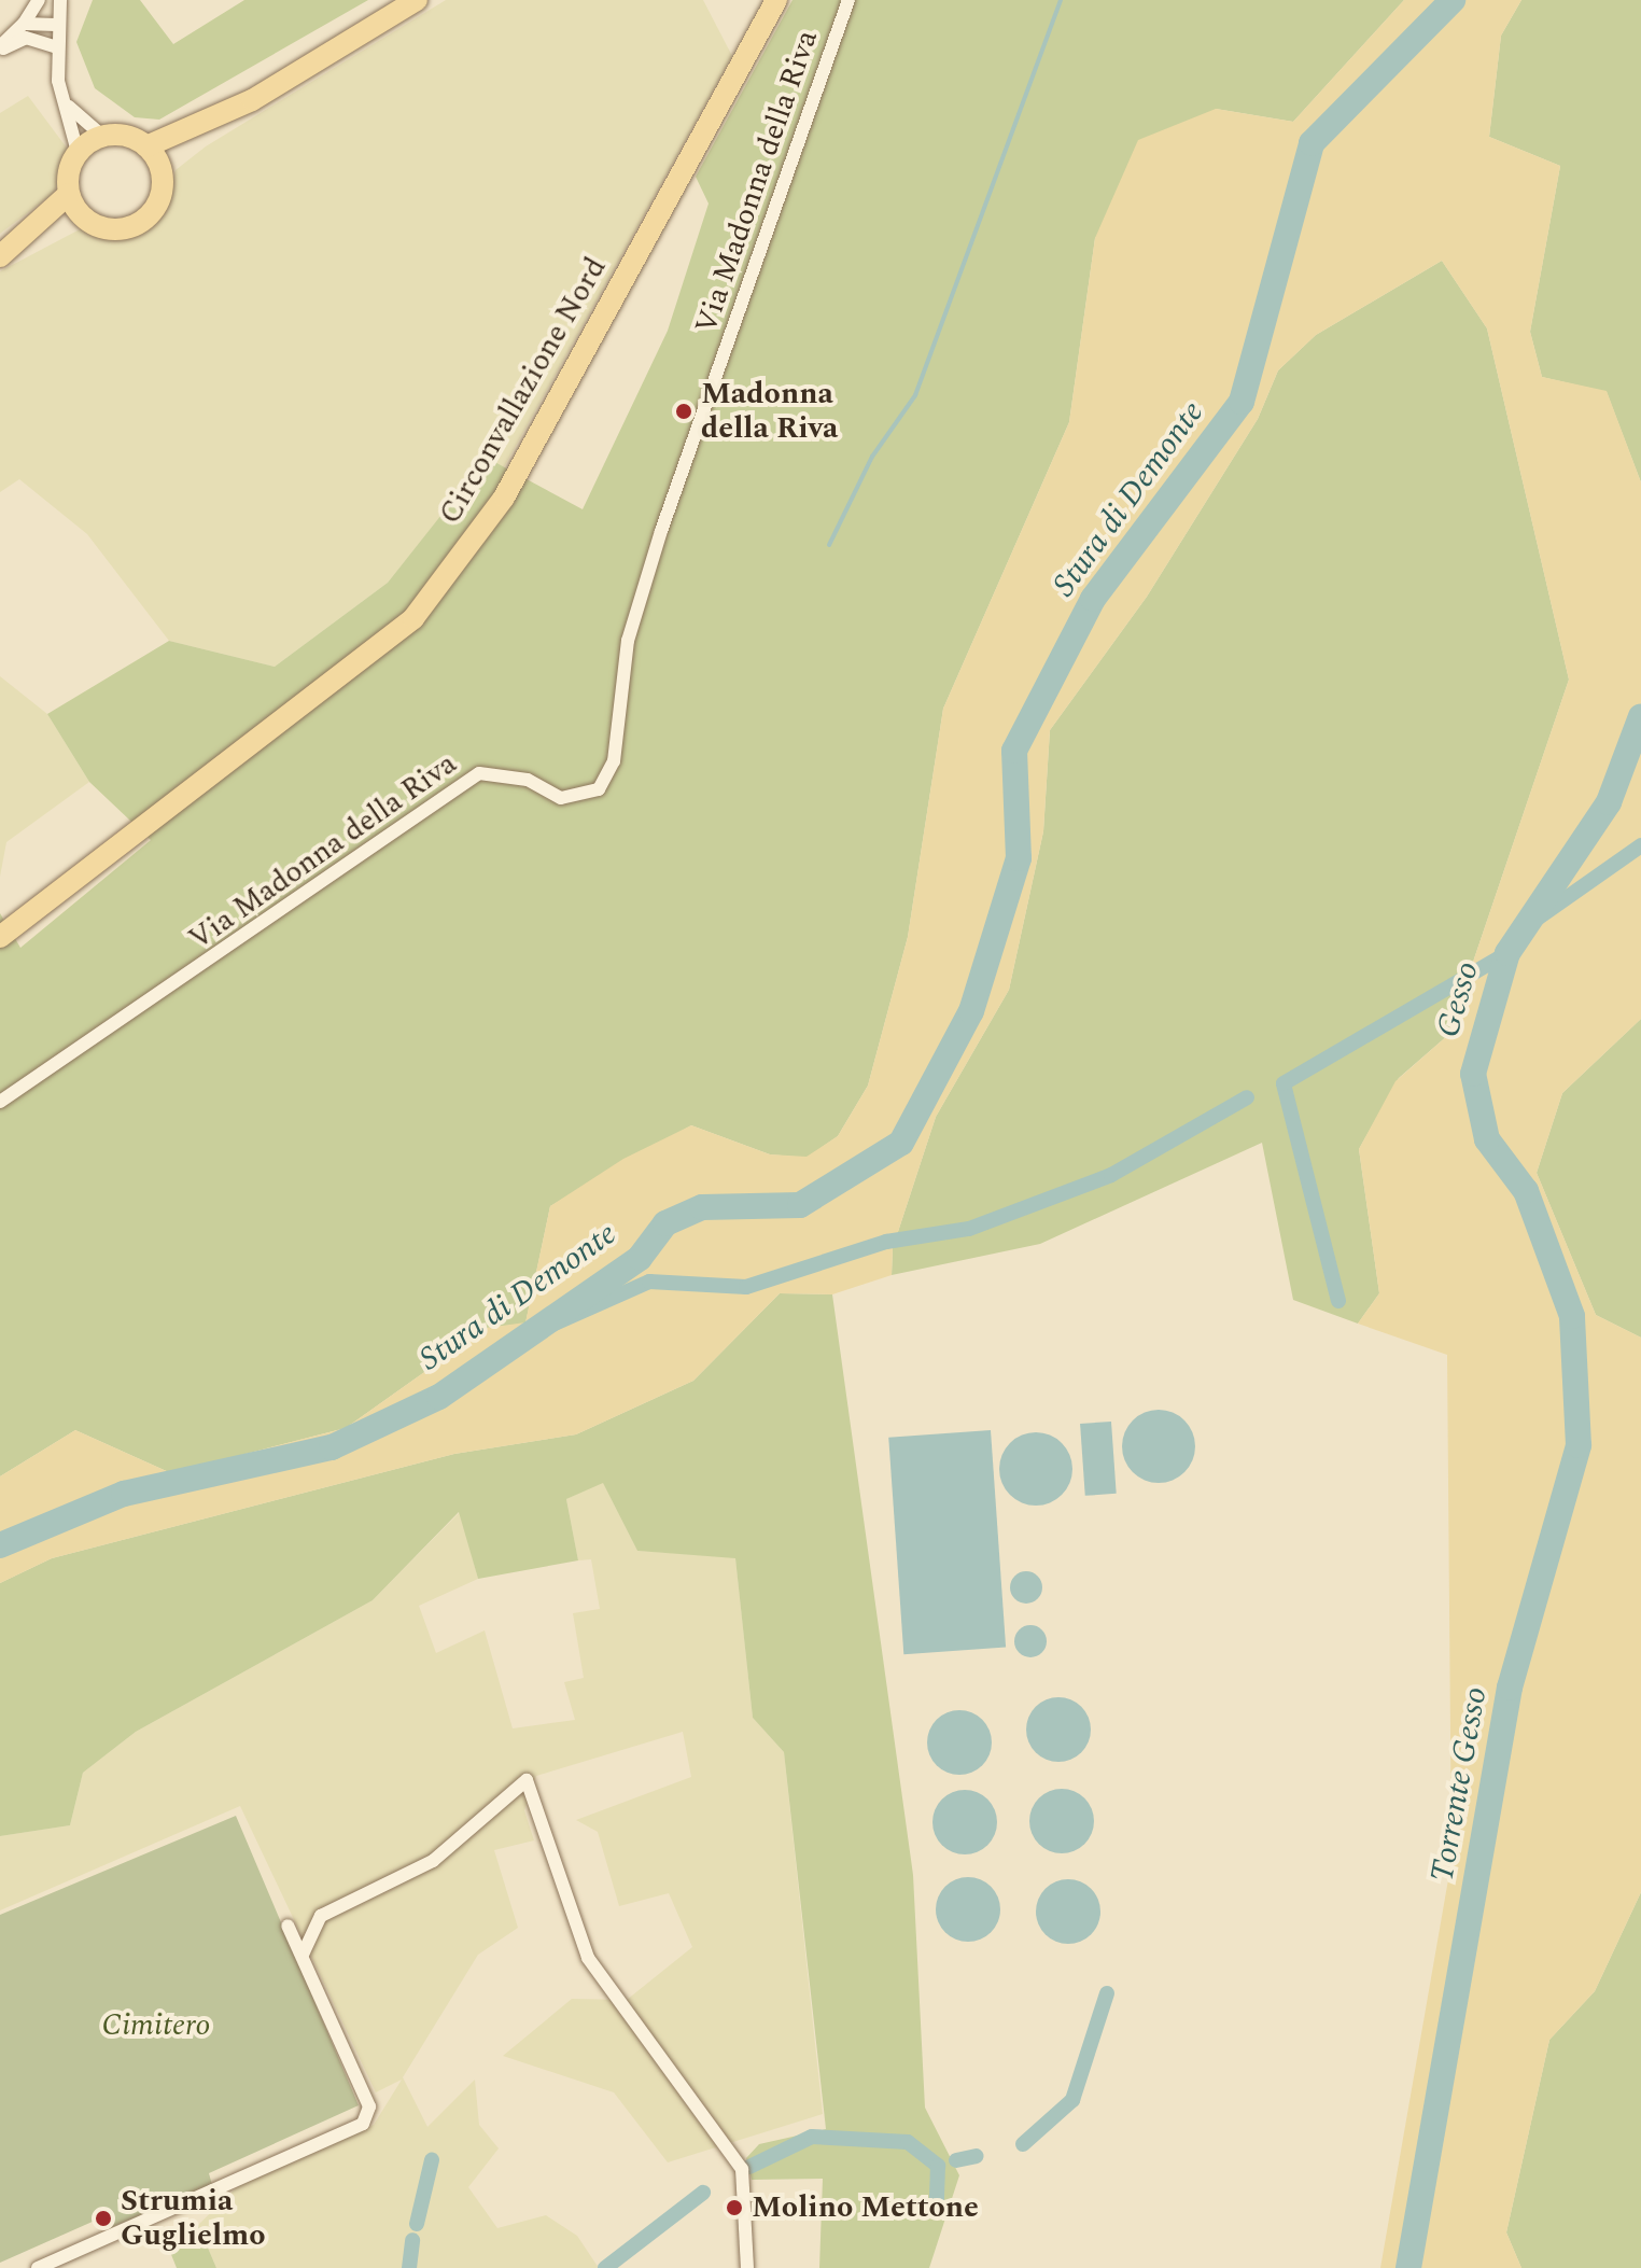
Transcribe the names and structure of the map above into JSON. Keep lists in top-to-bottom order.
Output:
{
  "streets": {
    "main road": ["Circonvallazione Nord"],
    "street": ["Via Madonna della Riva"]
  },
  "water": ["Stura di Demonte", "Gesso", "Torrente Gesso"],
  "parks": ["Cimitero"],
  "places": ["Madonna della Riva", "Molino Mettone", "Strumia Guglielmo"]
}
